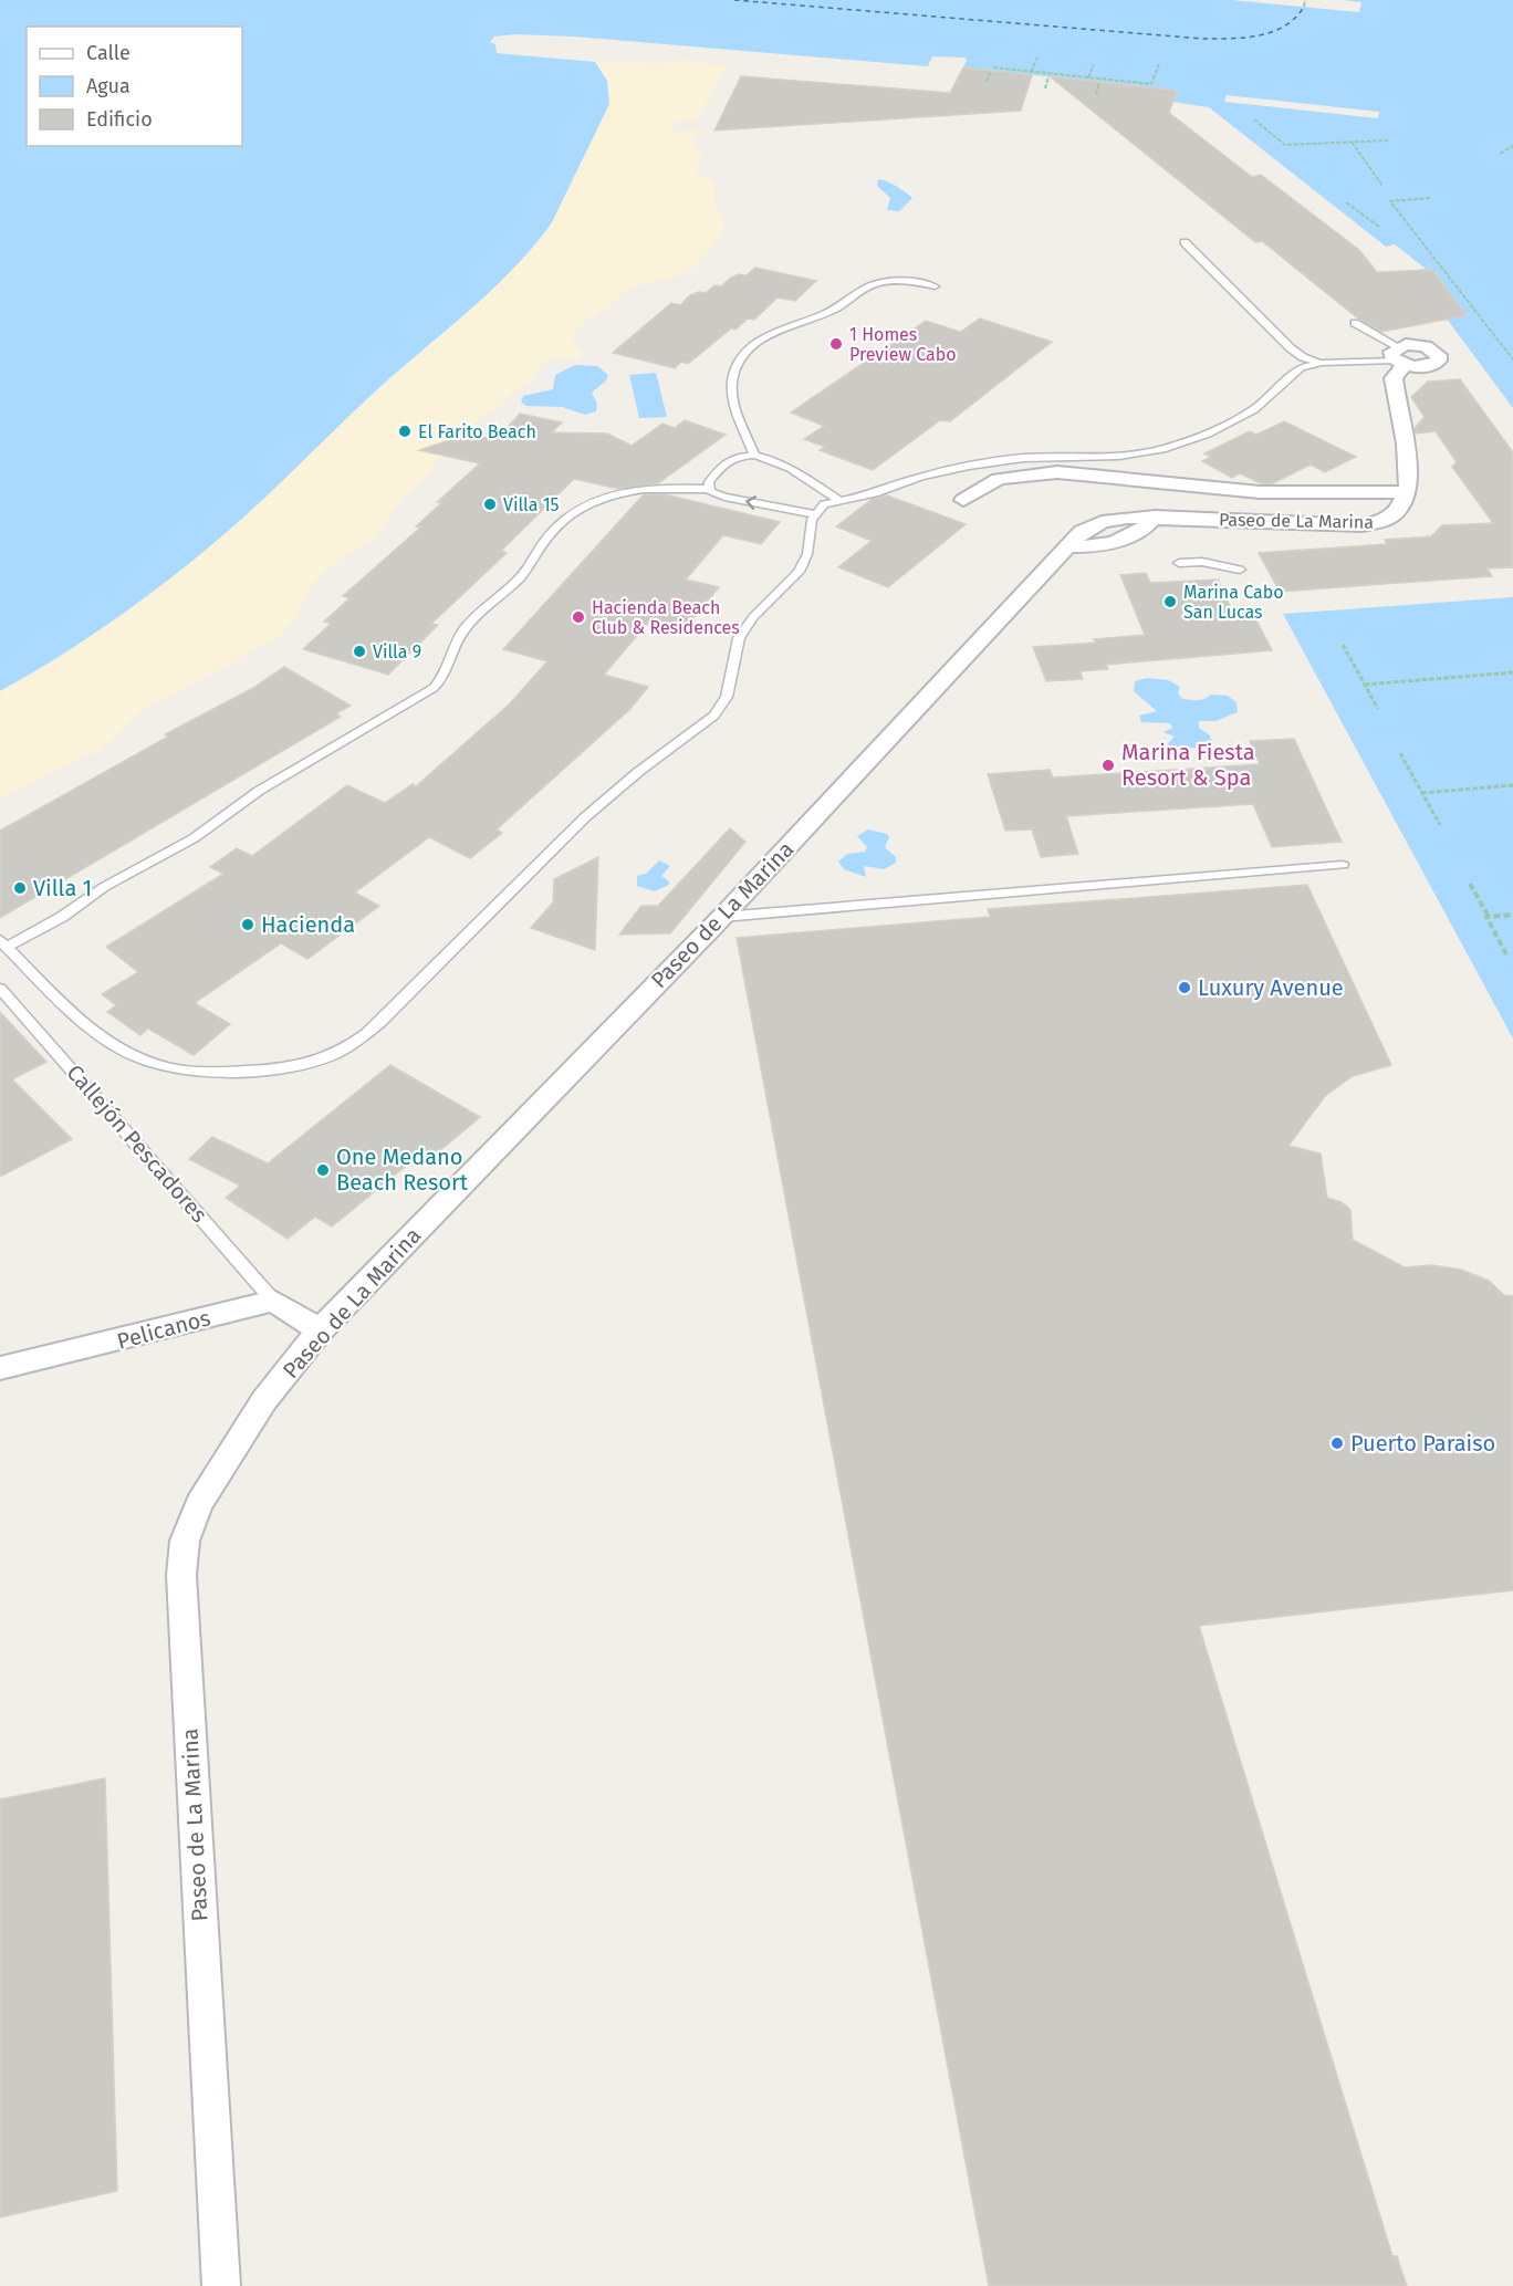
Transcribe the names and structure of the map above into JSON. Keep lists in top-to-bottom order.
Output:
{
  "streets": {
    "street": ["Paseo de La Marina", "Pelicanos"],
    "lane": ["Callejón Pescadores"]
  },
  "crossings": [
    ["Callejón Pescadores", "Pelicanos"]
  ],
  "places": [
    "1 Homes Preview Cabo",
    "El Farito Beach",
    "Villa 15",
    "Marina Cabo San Lucas",
    "Hacienda Beach Club & Residences",
    "Villa 9",
    "Marina Fiesta Resort & Spa",
    "Villa 1",
    "Hacienda",
    "Luxury Avenue",
    "One Medano Beach Resort",
    "Puerto Paraiso"
  ],
  "legend": ["Calle", "Agua", "Edificio"]
}
